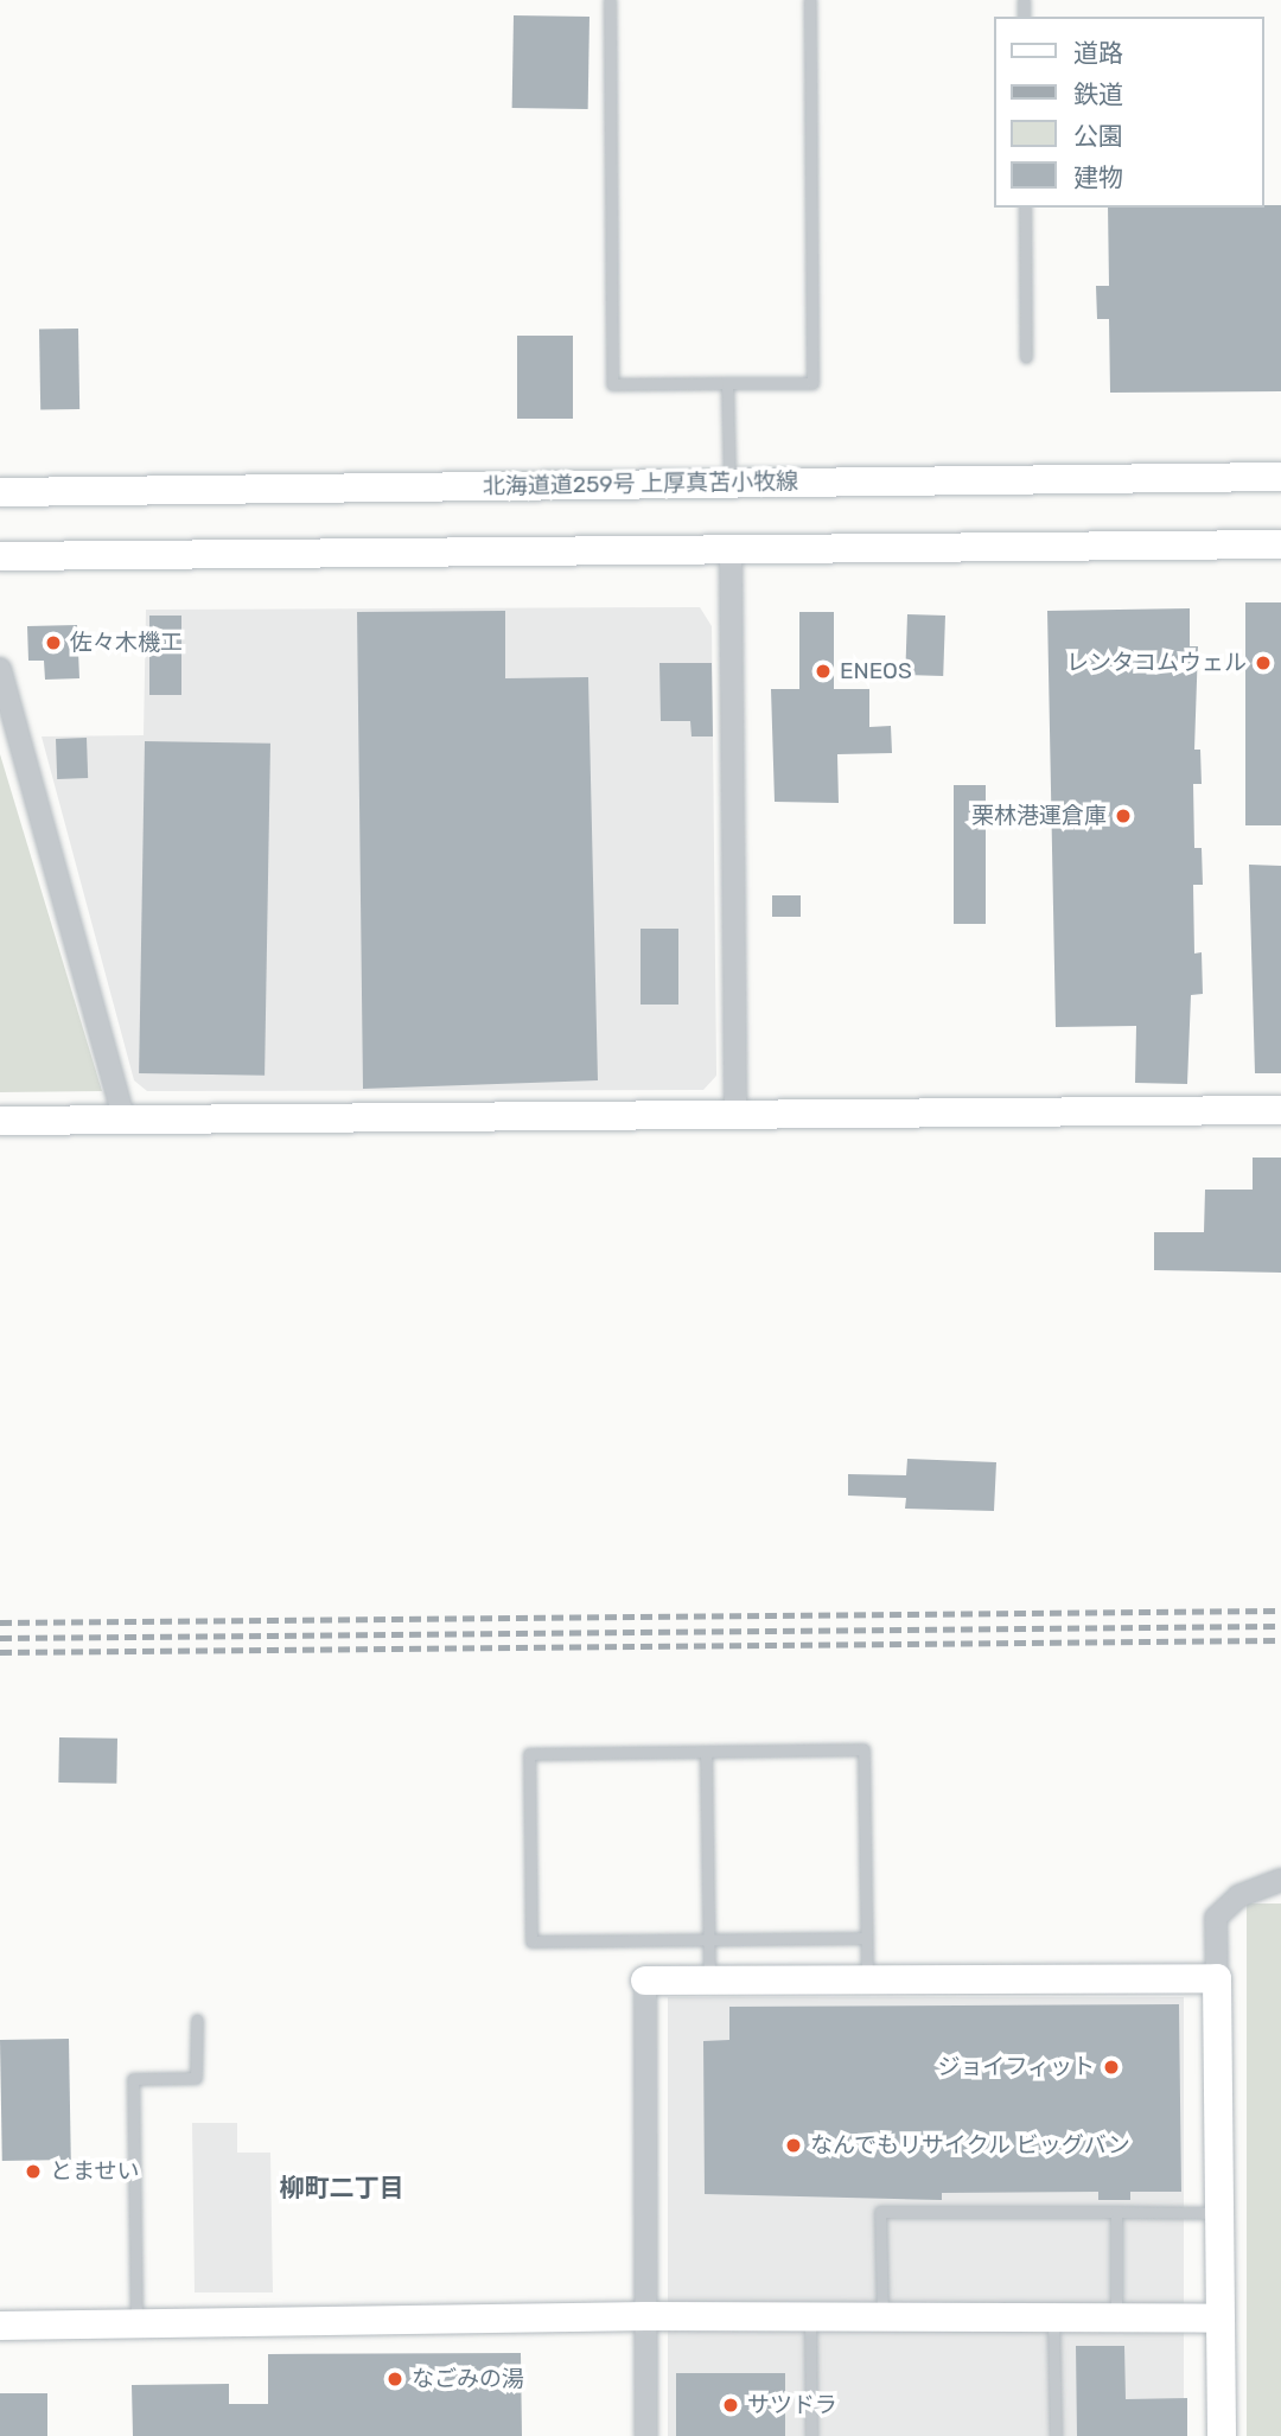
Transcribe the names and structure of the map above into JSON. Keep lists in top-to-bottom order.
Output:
{
  "streets": {
    "street": ["北海道道259号 上厚真苫小牧線"]
  },
  "districts": ["柳町二丁目"],
  "places": [
    "佐々木機工",
    "レンタコムウェル",
    "ENEOS",
    "栗林港運倉庫",
    "ジョイフィット",
    "なんでもリサイクル ビッグバン",
    "とませい",
    "なごみの湯",
    "サツドラ"
  ],
  "legend": [
    "道路",
    "鉄道",
    "公園",
    "建物"
  ]
}
